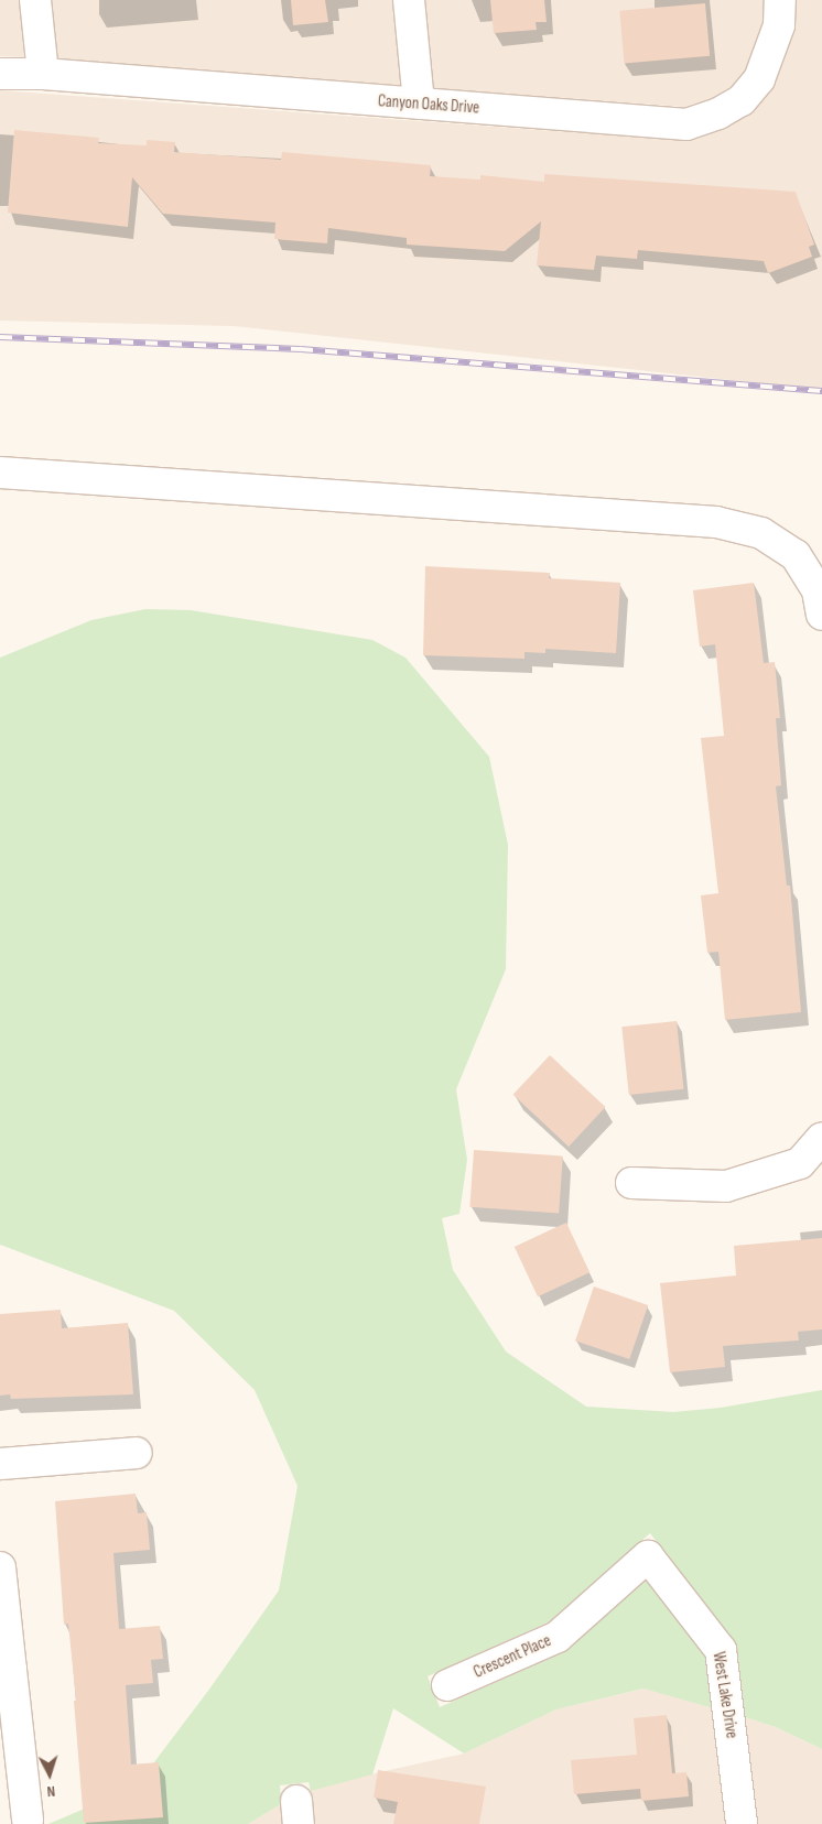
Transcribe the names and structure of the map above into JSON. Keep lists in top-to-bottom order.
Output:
{
  "streets": {
    "street": ["Canyon Oaks Drive", "Crescent Place", "West Lake Drive"]
  },
  "crossings": [
    ["Crescent Place", "West Lake Drive"]
  ],
  "north": "bottom"
}
